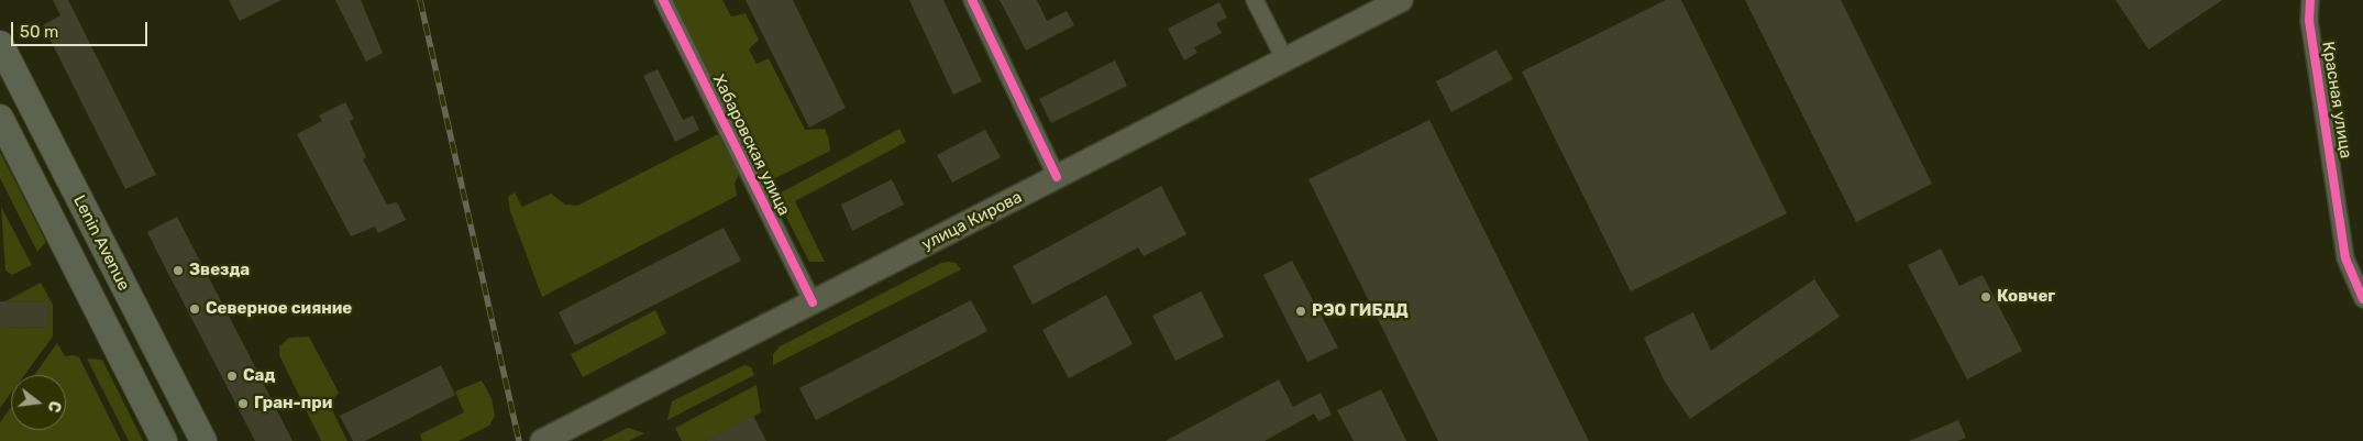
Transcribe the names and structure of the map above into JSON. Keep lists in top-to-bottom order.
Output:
{
  "streets": {
    "main road": ["улица Кирова", "Lenin Avenue"],
    "street": ["Красная улица", "Хабаровская улица"]
  },
  "crossings": [
    ["Хабаровская улица", "улица Кирова"]
  ],
  "places": [
    "Звезда",
    "Ковчег",
    "Северное сияние",
    "РЭО ГИБДД",
    "Сад",
    "Гран-при"
  ],
  "scale_bar": "50 m",
  "north": "right"
}
